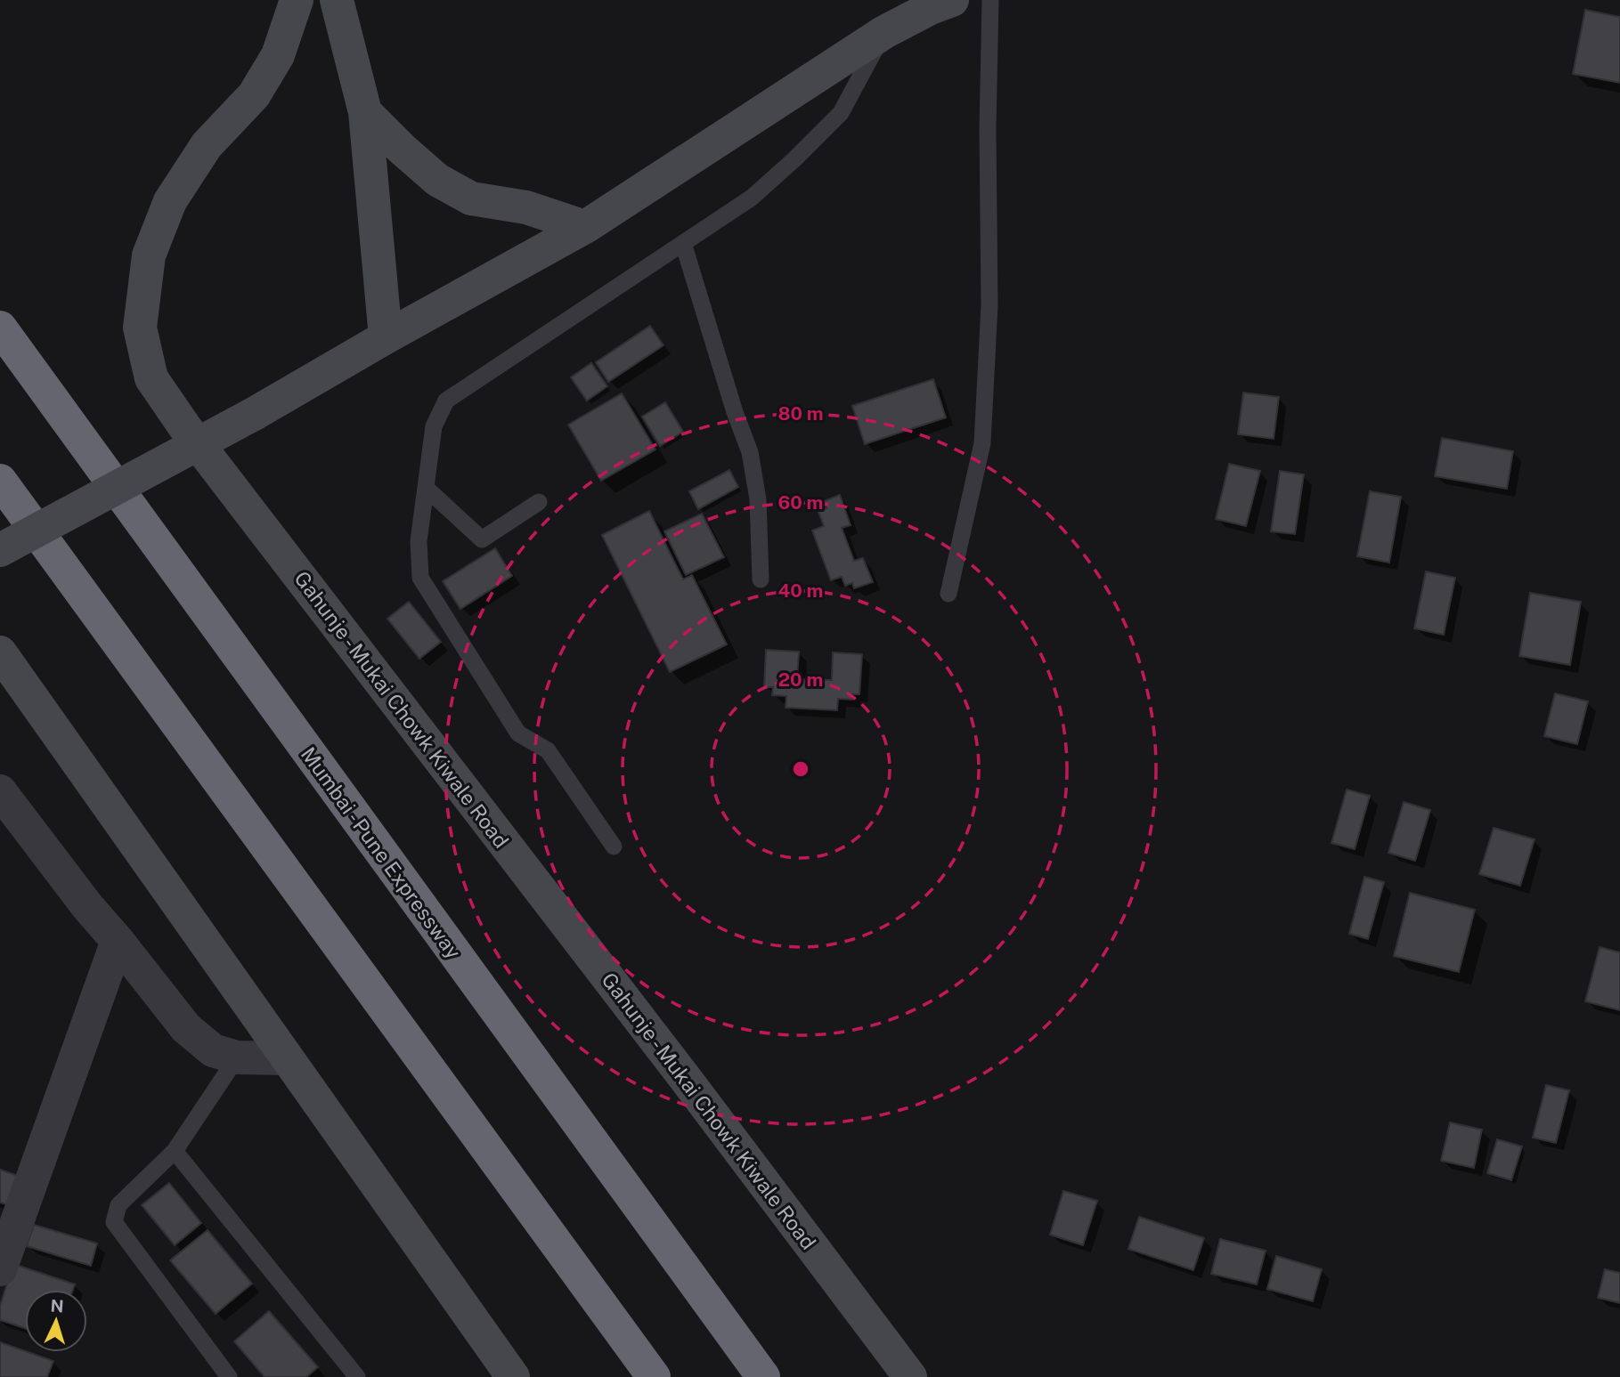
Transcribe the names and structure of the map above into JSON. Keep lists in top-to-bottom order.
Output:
{
  "streets": {
    "highway": ["Mumbai - Pune Expressway"],
    "street": ["Gahunje - Mukai Chowk Kiwale Road"]
  },
  "north": "top",
  "rings": [
    "80 m",
    "60 m",
    "40 m",
    "20 m"
  ]
}
